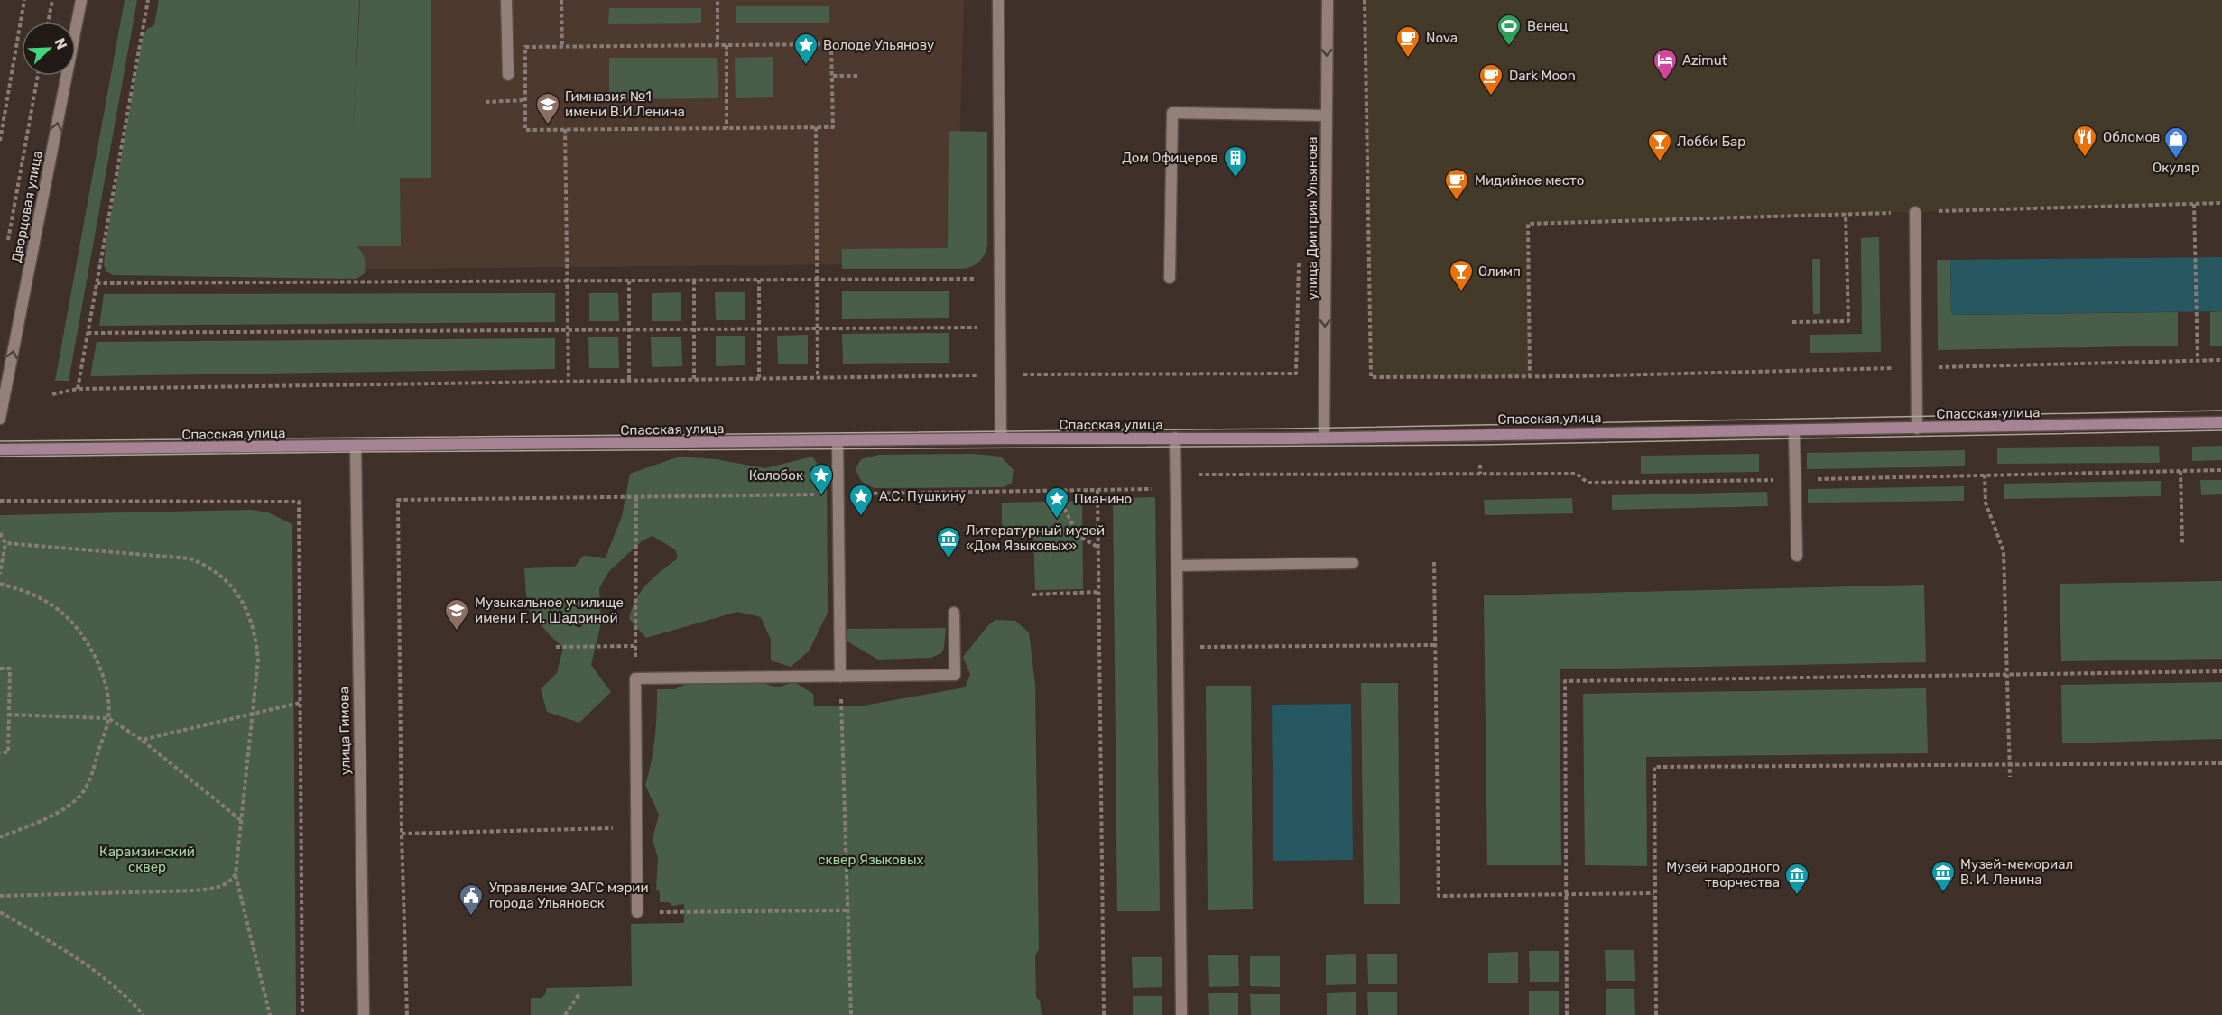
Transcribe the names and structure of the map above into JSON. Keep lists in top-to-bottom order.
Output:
{
  "streets": {
    "street": [
      "Дворцовая улица",
      "улица Дмитрия Ульянова",
      "Спасская улица",
      "улица Гимова"
    ]
  },
  "crossings": [
    ["улица Дмитрия Ульянова", "Спасская улица"],
    ["Спасская улица", "улица Гимова"]
  ],
  "one_way": ["Дворцовая улица", "улица Дмитрия Ульянова"],
  "parks": ["Карамзинский сквер", "сквер Языковых"],
  "places": {
    "sports": ["Венец"],
    "cafe": ["Nova", "Dark Moon", "Мидийное место"],
    "place": [
      "Володе Ульянову",
      "Колобок",
      "А.С. Пушкину",
      "Пианино"
    ],
    "hotel": ["Azimut"],
    "school or university": ["Гимназия №1 имени В.И.Ленина", "Музыкальное училище имени Г. И. Шадриной"],
    "restaurant": ["Обломов"],
    "shop": ["Окуляр"],
    "bar": ["Лобби Бар", "Олимп"],
    "building": ["Дом Офицеров"],
    "museum": ["Литературный музей «Дом Языковых»", "Музей-мемориал В. И. Ленина", "Музей народного творчества"],
    "public building": ["Управление ЗАГС мэрии города Ульяновск"]
  },
  "north": "top right"
}
